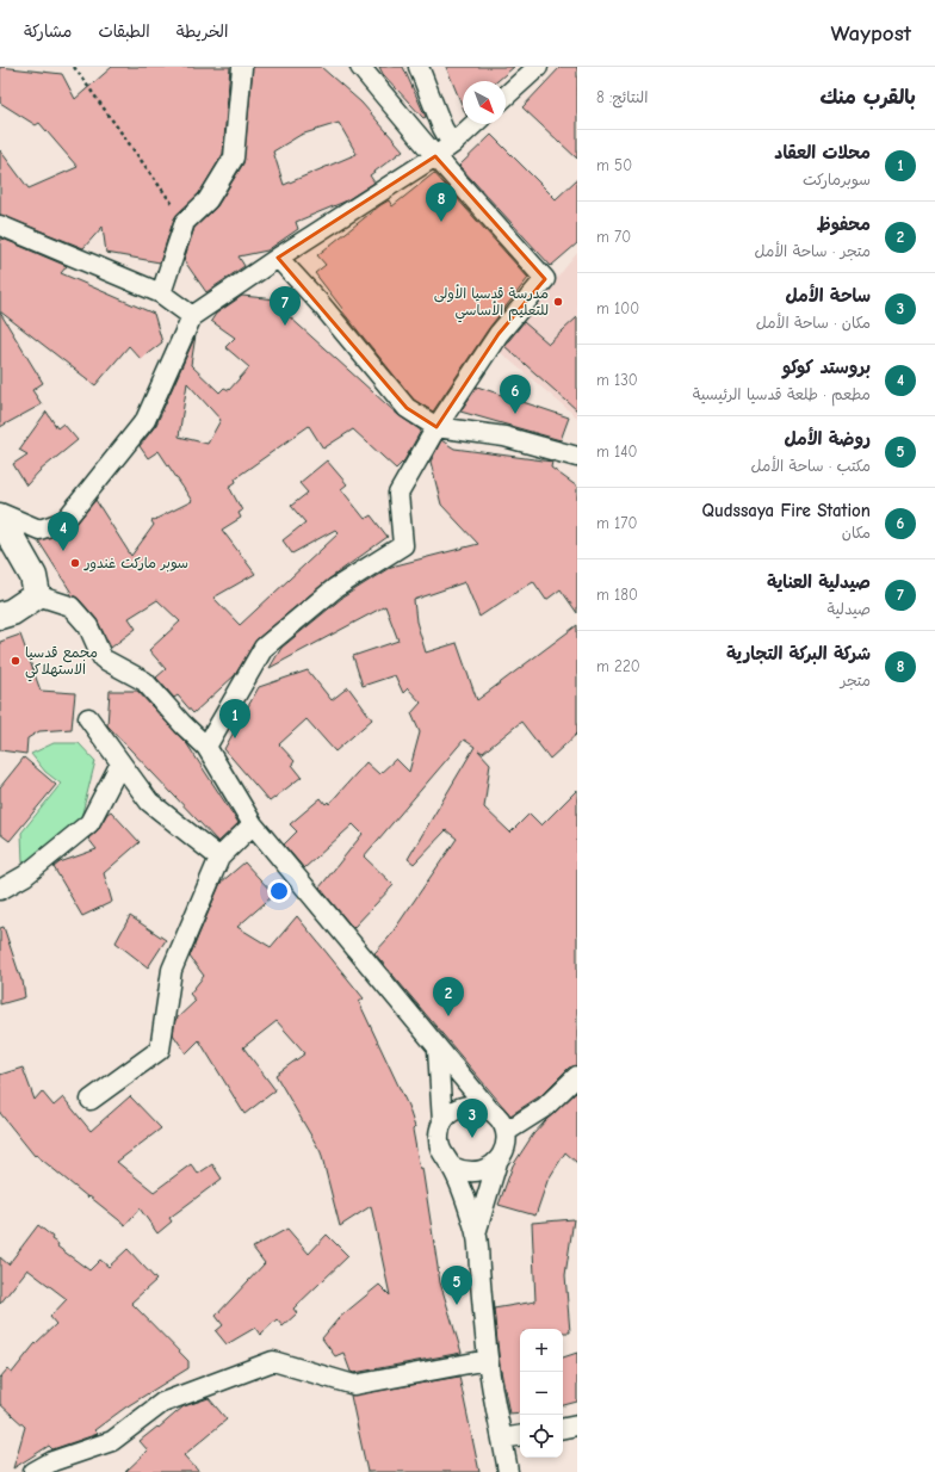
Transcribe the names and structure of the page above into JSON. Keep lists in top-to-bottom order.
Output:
{
  "places": ["مدرسة قدسيا الأولى للتعليم الأساسي", "سوبر ماركت غندور", "مجمع قدسيا الاستهلاكي"],
  "north": "bottom right",
  "page": {
    "header": "Waypost",
    "nav": ["الخريطة", "الطبقات", "مشاركة"],
    "heading": ["بالقرب منك", "النتائج: 8"],
    "list": [
      {
        "mark": "1",
        "name": "محلات العقاد",
        "note": "سوبرماركت",
        "value": "50 m"
      },
      {
        "mark": "2",
        "name": "محفوظ",
        "note": "متجر · ساحة الأمل",
        "value": "70 m"
      },
      {
        "mark": "3",
        "name": "ساحة الأمل",
        "note": "مكان · ساحة الأمل",
        "value": "100 m"
      },
      {
        "mark": "4",
        "name": "بروستد كوكو",
        "note": "مطعم · طلعة قدسيا الرئيسية",
        "value": "130 m"
      },
      {
        "mark": "5",
        "name": "روضة الأمل",
        "note": "مكتب · ساحة الأمل",
        "value": "140 m"
      },
      {
        "mark": "6",
        "name": "Qudssaya Fire Station",
        "note": "مكان",
        "value": "170 m"
      },
      {
        "mark": "7",
        "name": "صيدلية العناية",
        "note": "صيدلية",
        "value": "180 m"
      },
      {
        "mark": "8",
        "name": "شركة البركة التجارية",
        "note": "متجر",
        "value": "220 m"
      }
    ],
    "pins": [
      "8",
      "7",
      "6",
      "4",
      "1",
      "2",
      "3",
      "5"
    ],
    "map_buttons": ["+", "−"]
  }
}
